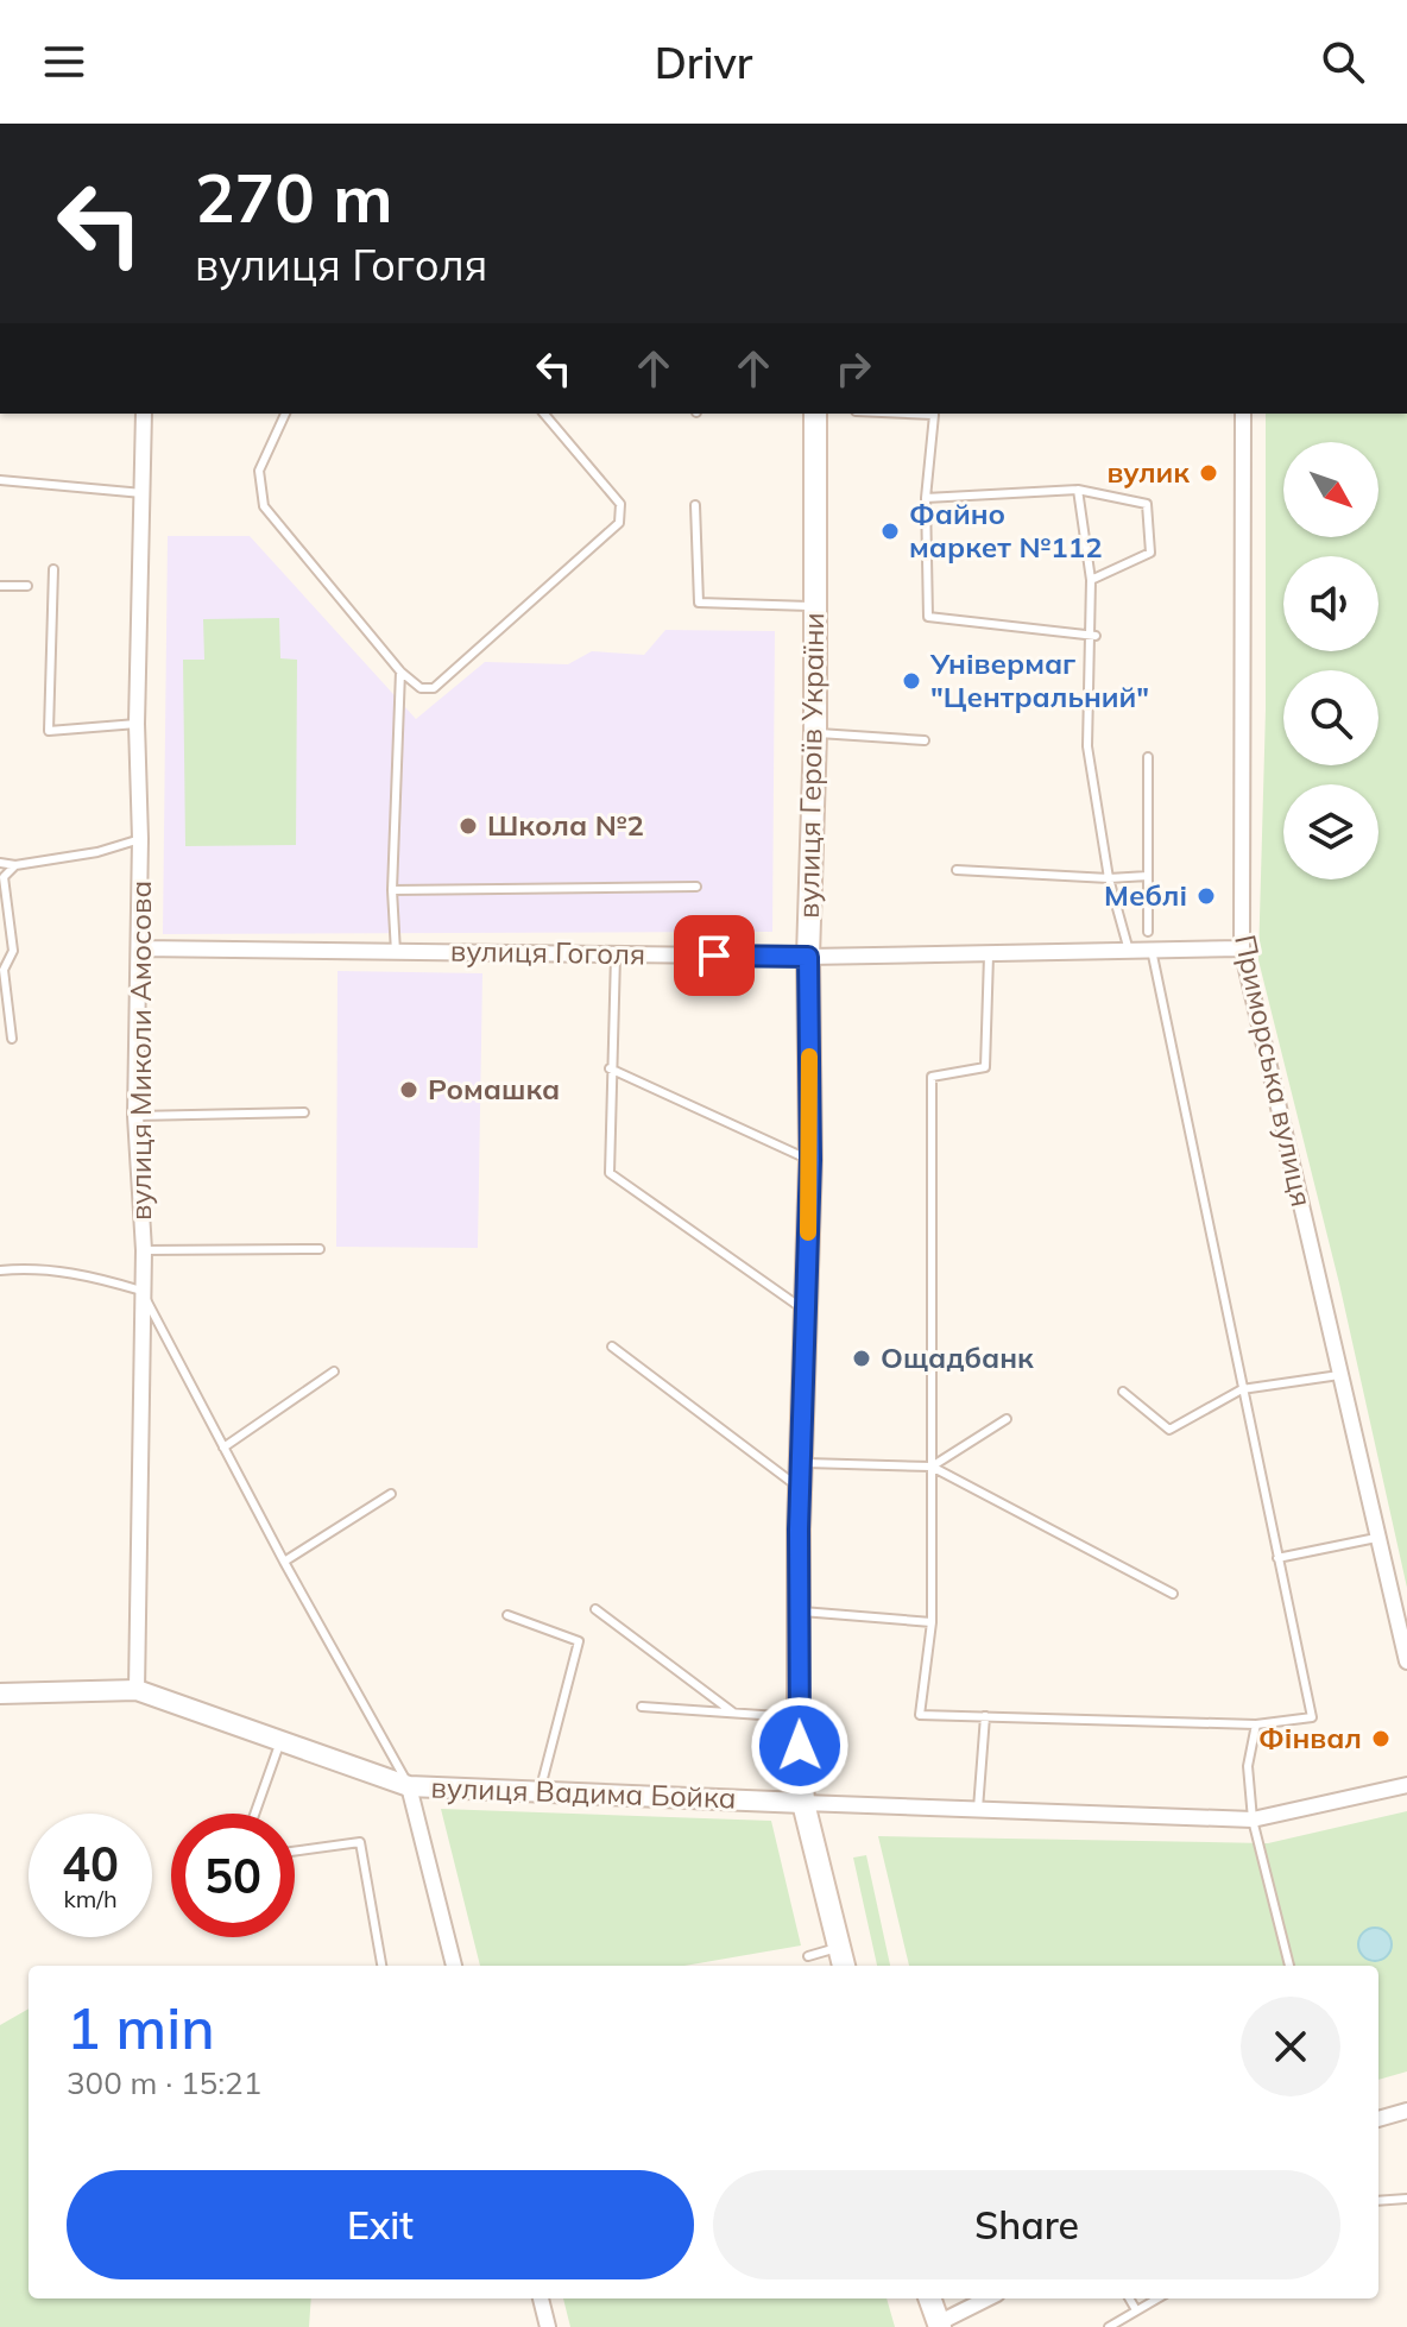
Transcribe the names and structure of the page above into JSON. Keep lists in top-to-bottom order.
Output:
{
  "streets": {
    "main road": ["вулиця Героїв України"],
    "street": [
      "вулиця Гоголя",
      "вулиця Миколи Амосова",
      "Приморська вулиця",
      "вулиця Вадима Бойка"
    ]
  },
  "crossings": [
    ["вулиця Героїв України", "вулиця Гоголя"],
    ["вулиця Героїв України", "вулиця Вадима Бойка"],
    ["вулиця Гоголя", "вулиця Миколи Амосова"],
    ["вулиця Гоголя", "Приморська вулиця"],
    ["вулиця Миколи Амосова", "вулиця Вадима Бойка"]
  ],
  "places": [
    "вулик",
    "Файно маркет №112",
    "Універмаг \"Центральний\"",
    "Школа №2",
    "Меблі",
    "Ромашка",
    "Ощадбанк",
    "Фінвал"
  ],
  "north": "bottom right",
  "page": {
    "header": "Drivr",
    "turn": ["270 m", "вулиця Гоголя"],
    "speed": "40 km/h",
    "limit": "50",
    "heading": ["1 min", "300 m · 15:21"],
    "buttons": ["Exit", "Share"]
  }
}
